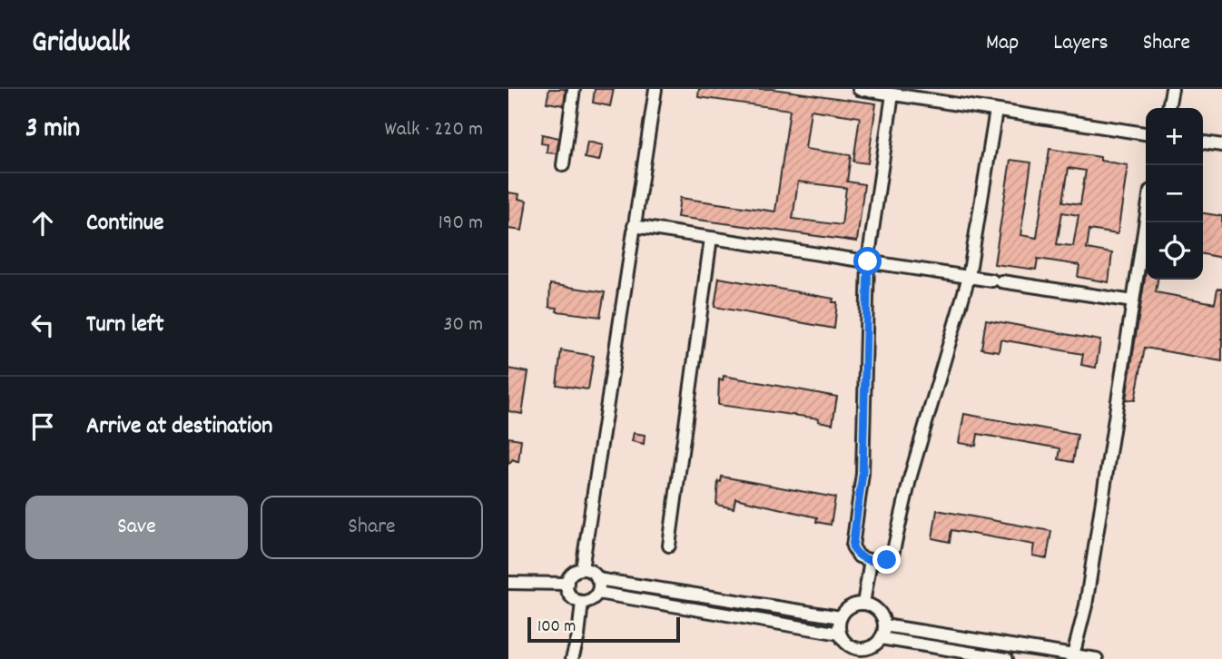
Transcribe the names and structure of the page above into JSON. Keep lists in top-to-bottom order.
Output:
{
  "scale_bar": "100 m",
  "page": {
    "header": "Gridwalk",
    "nav": ["Map", "Layers", "Share"],
    "heading": ["3 min", "Walk · 220 m"],
    "map_buttons": ["+", "−"],
    "list": [
      ["Continue", "190 m"],
      ["Turn left", "30 m"],
      "Arrive at destination"
    ],
    "buttons": ["Save", "Share"],
    "scale": "100 m"
  }
}
